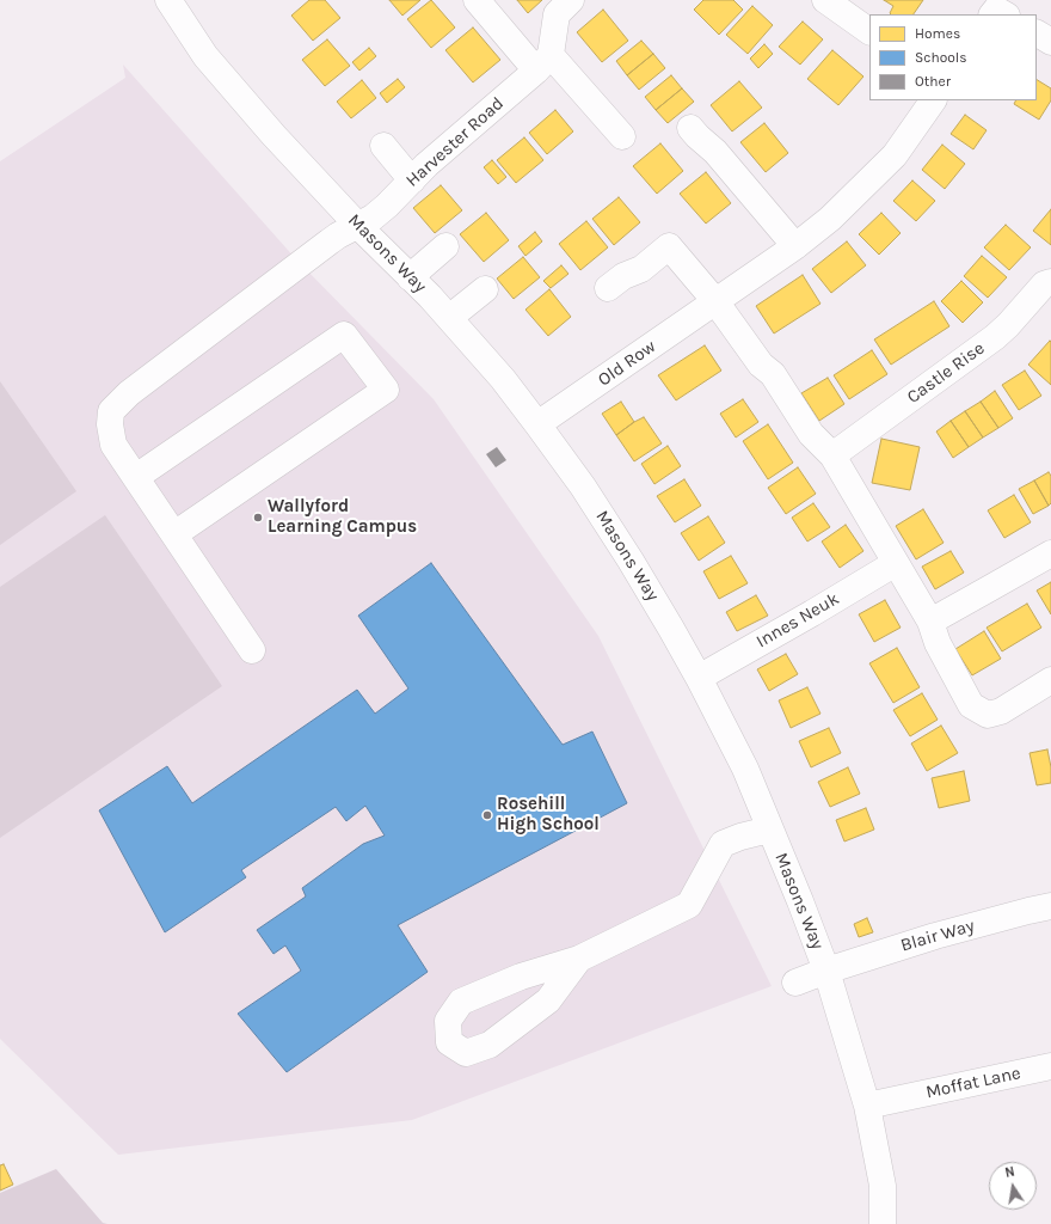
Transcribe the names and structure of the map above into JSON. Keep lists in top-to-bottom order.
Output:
{
  "streets": {
    "street": [
      "Harvester Road",
      "Masons Way",
      "Old Row",
      "Castle Rise",
      "Innes Neuk",
      "Blair Way",
      "Moffat Lane"
    ]
  },
  "crossings": [
    ["Harvester Road", "Masons Way"],
    ["Masons Way", "Old Row"],
    ["Masons Way", "Innes Neuk"],
    ["Masons Way", "Blair Way"],
    ["Masons Way", "Moffat Lane"]
  ],
  "places": ["Wallyford Learning Campus", "Rosehill High School"],
  "legend": ["Homes", "Schools", "Other"],
  "north": "top"
}
